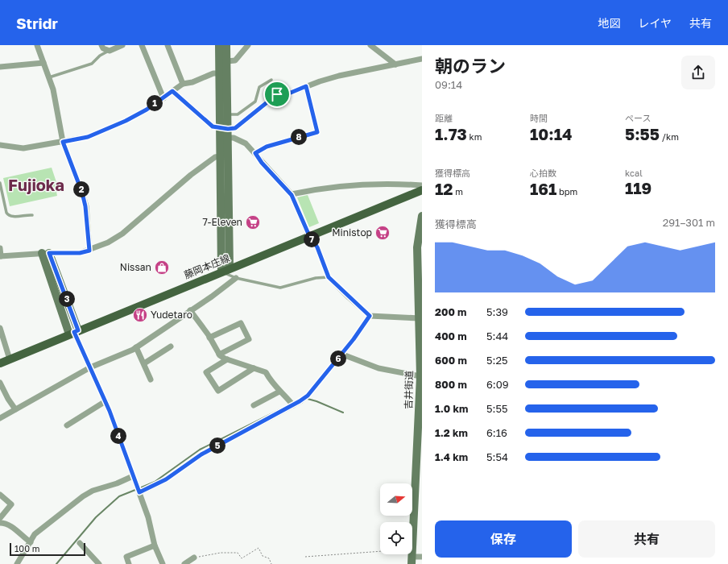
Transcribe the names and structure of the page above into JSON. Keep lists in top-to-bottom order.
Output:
{
  "streets": {
    "main road": ["藤岡本庄線"],
    "street": ["吉井街道"]
  },
  "districts": ["Fujioka"],
  "places": {
    "supermarket": ["7-Eleven", "Ministop"],
    "shop": ["Nissan"],
    "restaurant": ["Yudetaro"]
  },
  "scale_bar": "100 m",
  "north": "right",
  "page": {
    "header": "Stridr",
    "nav": ["地図", "レイヤ", "共有"],
    "heading": ["朝のラン", "09:14"],
    "pins": [
      "1",
      "8",
      "2",
      "7",
      "3",
      "6",
      "4",
      "5"
    ],
    "stats": [
      ["距離", "1.73 km"],
      ["時間", "10:14"],
      ["ペース", "5:55 /km"],
      ["獲得標高", "12 m"],
      ["心拍数", "161 bpm"],
      ["kcal", "119"]
    ],
    "chart": ["獲得標高", "291–301 m"],
    "list": [
      {
        "name": "200 m",
        "note": "5:39"
      },
      {
        "name": "400 m",
        "note": "5:44"
      },
      {
        "name": "600 m",
        "note": "5:25"
      },
      {
        "name": "800 m",
        "note": "6:09"
      },
      {
        "name": "1.0 km",
        "note": "5:55"
      },
      {
        "name": "1.2 km",
        "note": "6:16"
      },
      {
        "name": "1.4 km",
        "note": "5:54"
      }
    ],
    "buttons": ["保存", "共有"],
    "scale": "100 m"
  }
}
